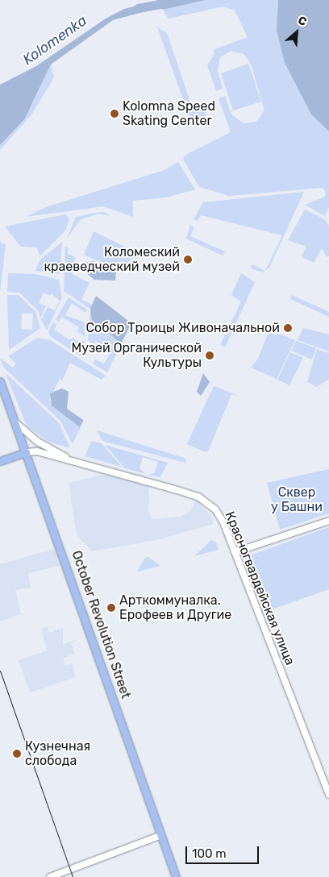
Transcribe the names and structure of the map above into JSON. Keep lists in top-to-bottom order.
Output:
{
  "streets": {
    "main road": ["October Revolution Street"],
    "street": ["Красногвардейская улица"]
  },
  "water": ["Kolomenka"],
  "parks": ["Сквер у Башни"],
  "places": [
    "Kolomna Speed Skating Center",
    "Коломеский краеведческий музей",
    "Собор Троицы Живоначальной",
    "Музей Органической Культуры",
    "Арткоммуналка. Ерофеев и Другие",
    "Кузнечная слобода"
  ],
  "scale_bar": "100 m",
  "north": "top right"
}
